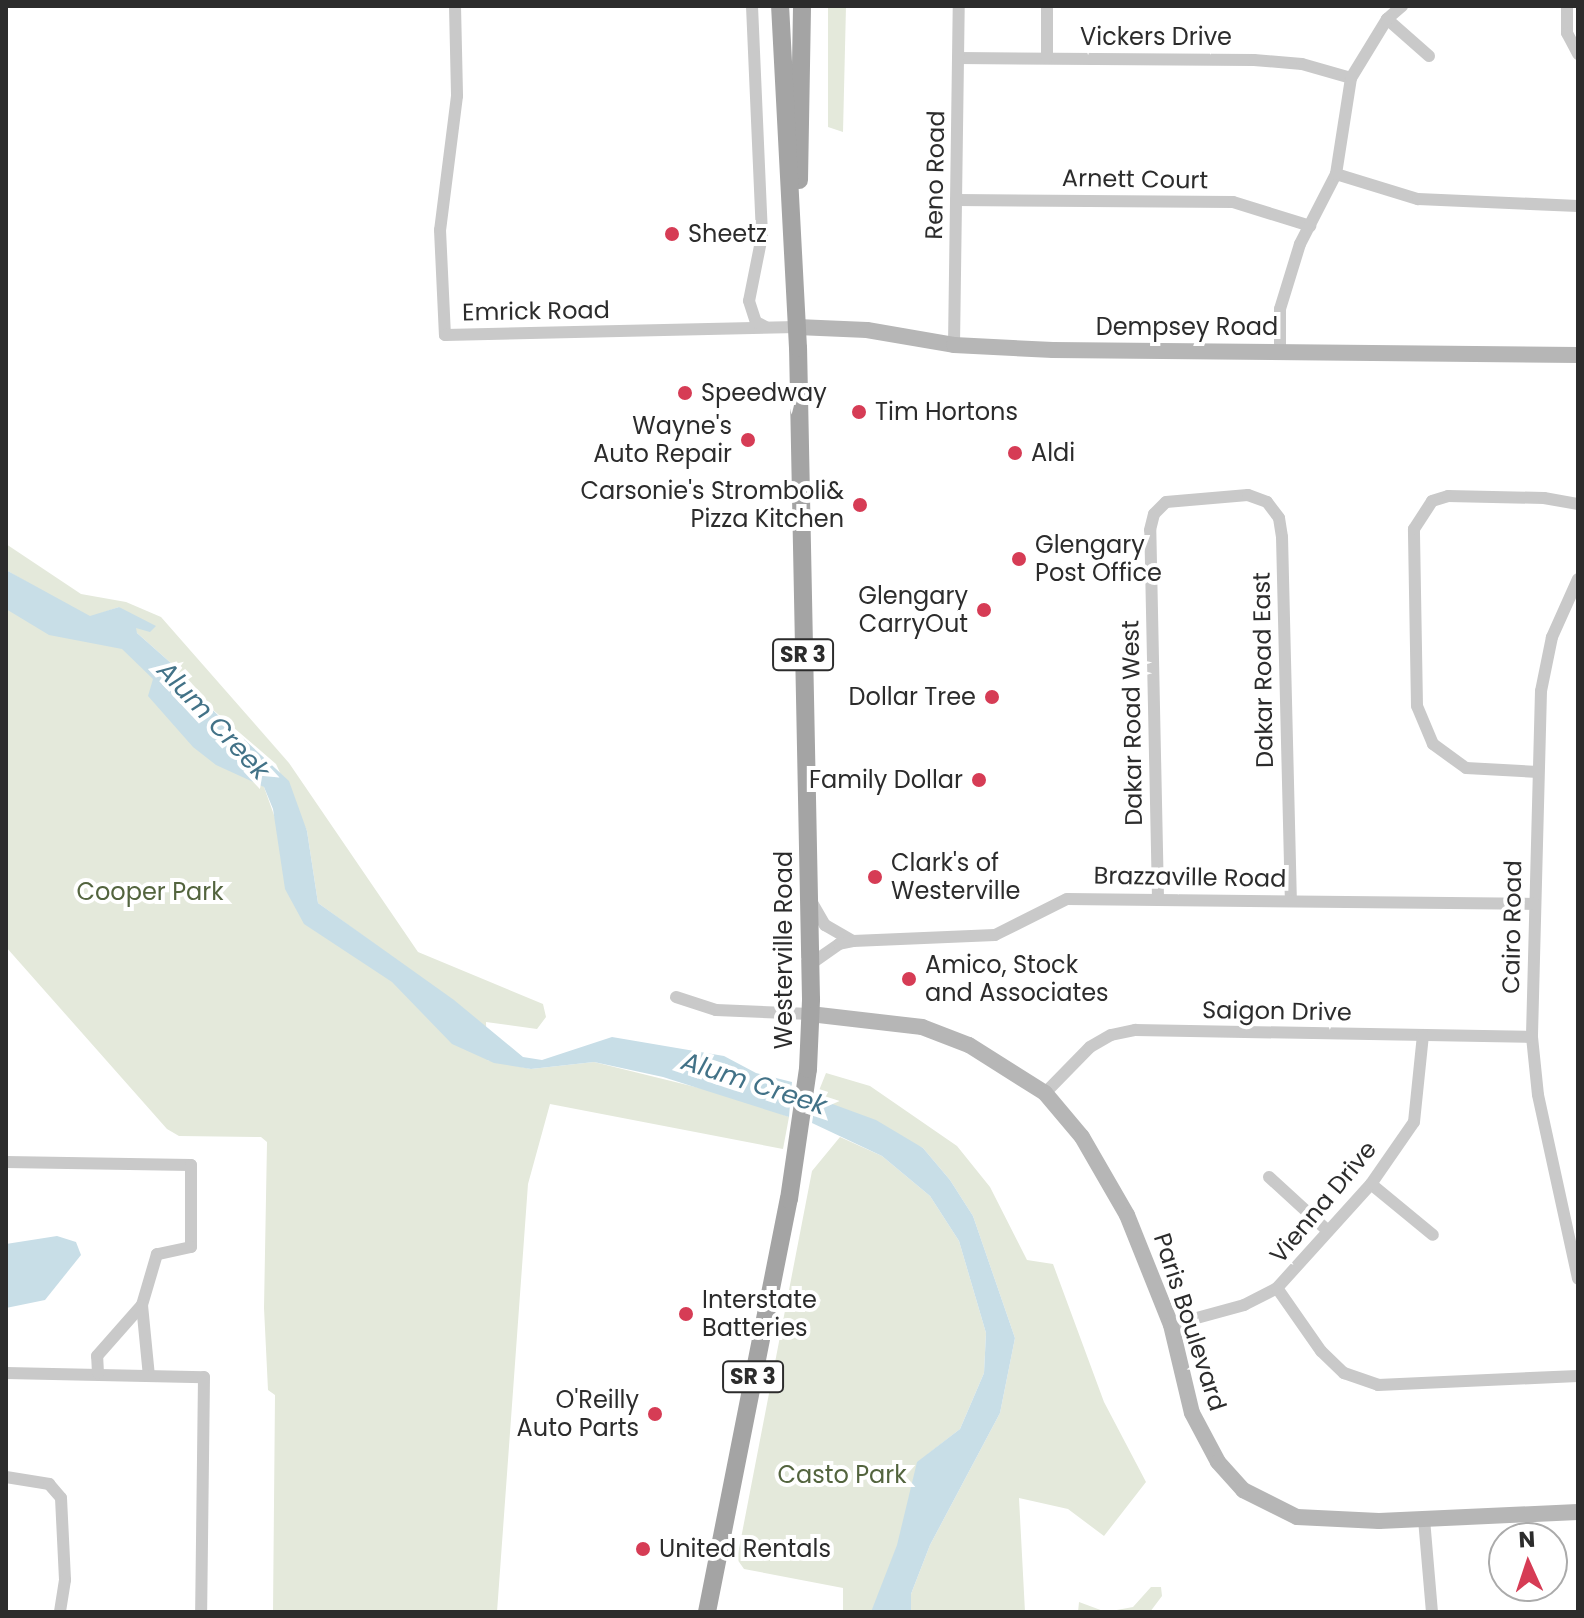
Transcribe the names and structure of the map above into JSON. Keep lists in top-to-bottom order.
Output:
{
  "streets": {
    "main road": ["SR 3", "Westerville Road"],
    "street": [
      "Vickers Drive",
      "Reno Road",
      "Arnett Court",
      "Emrick Road",
      "Dempsey Road",
      "Dakar Road East",
      "Dakar Road West",
      "Brazzaville Road",
      "Cairo Road",
      "Saigon Drive",
      "Vienna Drive",
      "Paris Boulevard"
    ]
  },
  "crossings": [
    ["Vickers Drive", "Reno Road"],
    ["Reno Road", "Arnett Court"],
    ["Reno Road", "Dempsey Road"],
    ["Emrick Road", "Dempsey Road"],
    ["Emrick Road", "Westerville Road"],
    ["Dempsey Road", "Westerville Road"],
    ["Dakar Road East", "Dakar Road West"],
    ["Dakar Road East", "Brazzaville Road"],
    ["Dakar Road West", "Brazzaville Road"],
    ["Brazzaville Road", "Cairo Road"],
    ["Brazzaville Road", "Westerville Road"],
    ["Cairo Road", "Saigon Drive"],
    ["Westerville Road", "Paris Boulevard"],
    ["Saigon Drive", "Vienna Drive"],
    ["Saigon Drive", "Paris Boulevard"],
    ["Vienna Drive", "Paris Boulevard"]
  ],
  "water": ["Alum Creek"],
  "parks": ["Cooper Park", "Casto Park"],
  "places": [
    "Sheetz",
    "Speedway",
    "Tim Hortons",
    "Wayne's Auto Repair",
    "Aldi",
    "Carsonie's Stromboli& Pizza Kitchen",
    "Glengary Post Office",
    "Glengary CarryOut",
    "Dollar Tree",
    "Family Dollar",
    "Clark's of Westerville",
    "Amico, Stock and Associates",
    "Interstate Batteries",
    "O'Reilly Auto Parts",
    "United Rentals"
  ],
  "north": "top"
}
